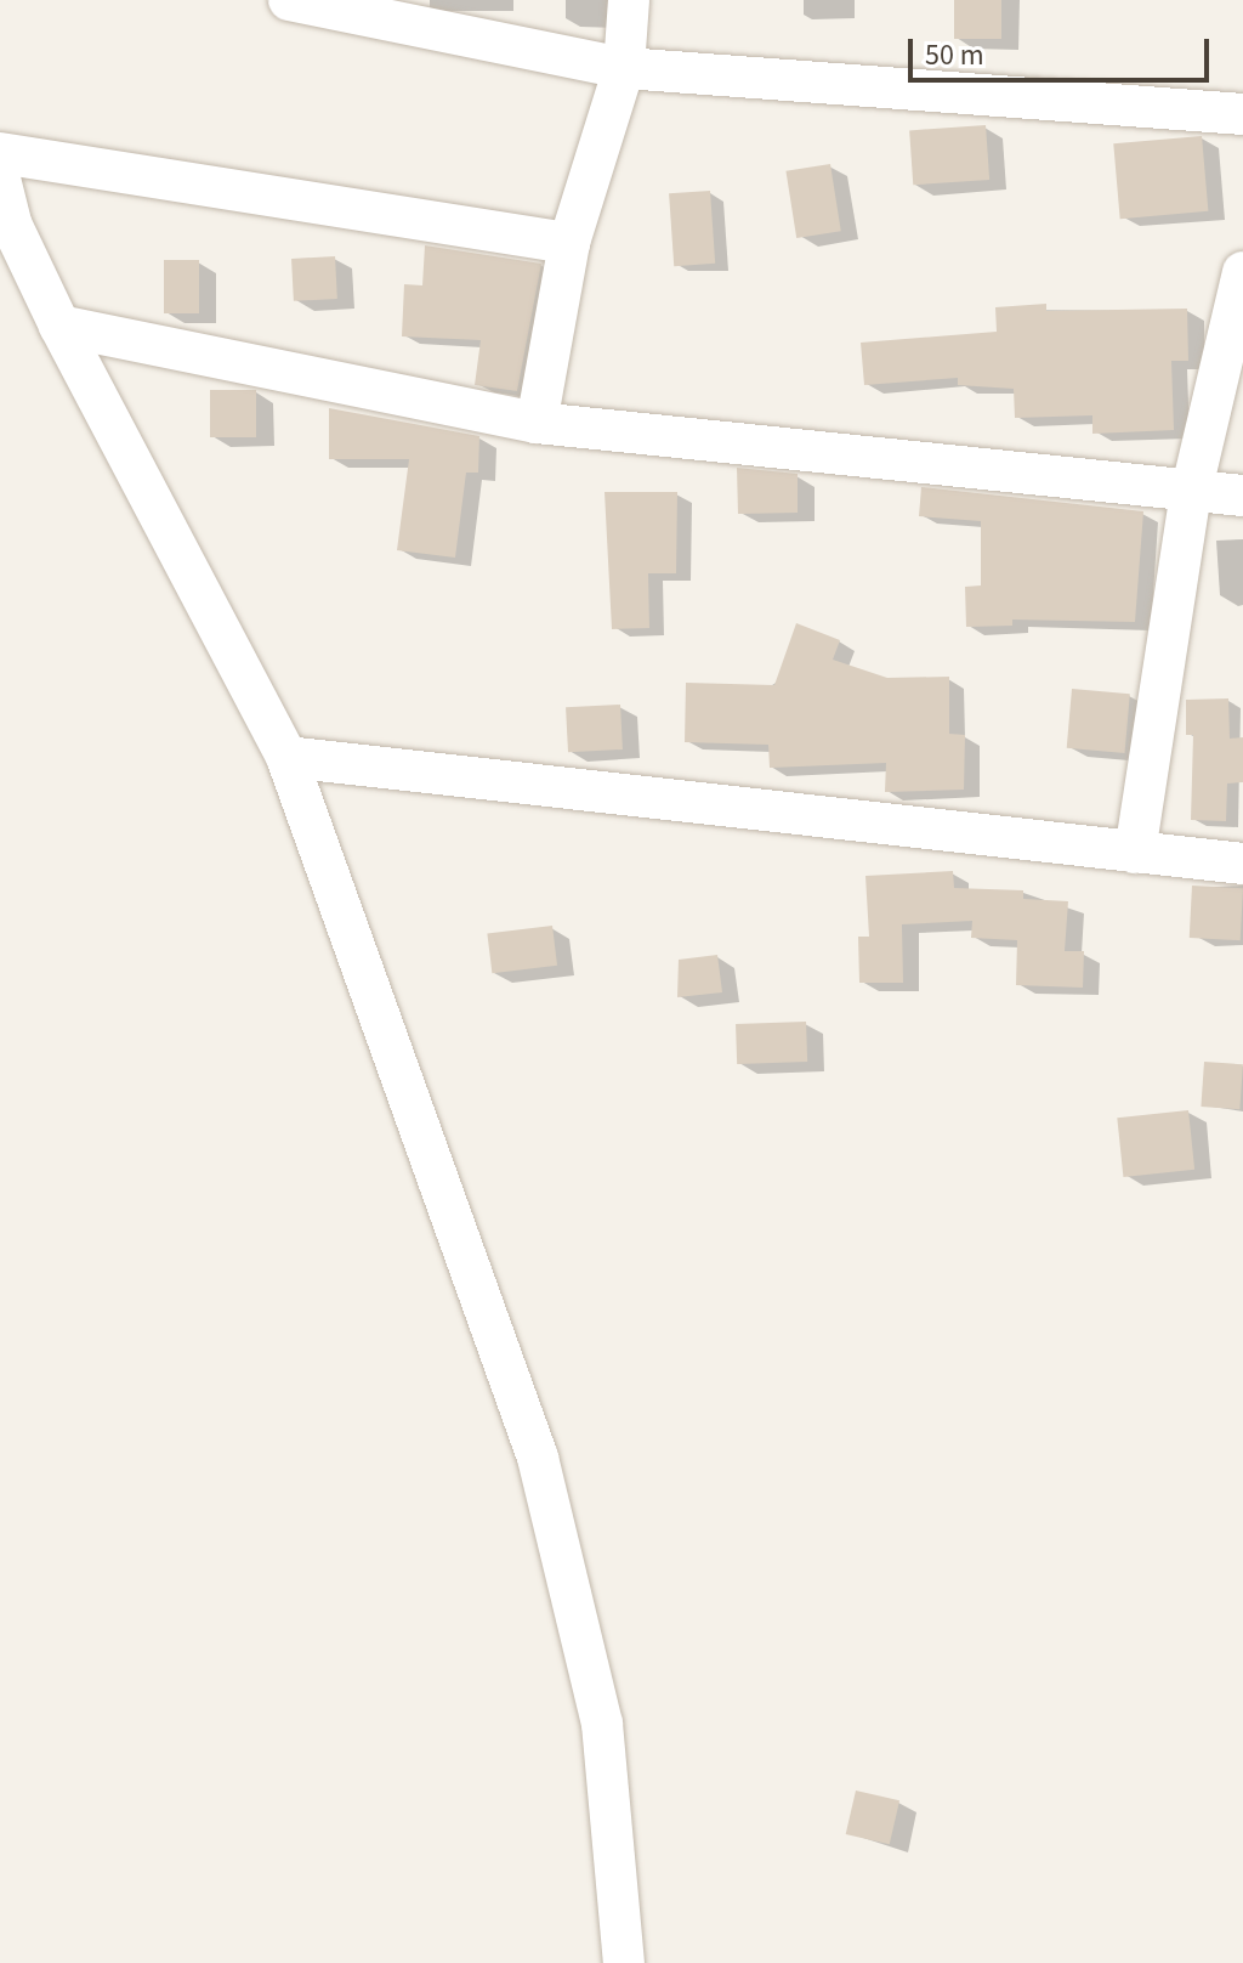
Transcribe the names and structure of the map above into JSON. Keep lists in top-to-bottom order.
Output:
{
  "scale_bar": "50 m"
}
